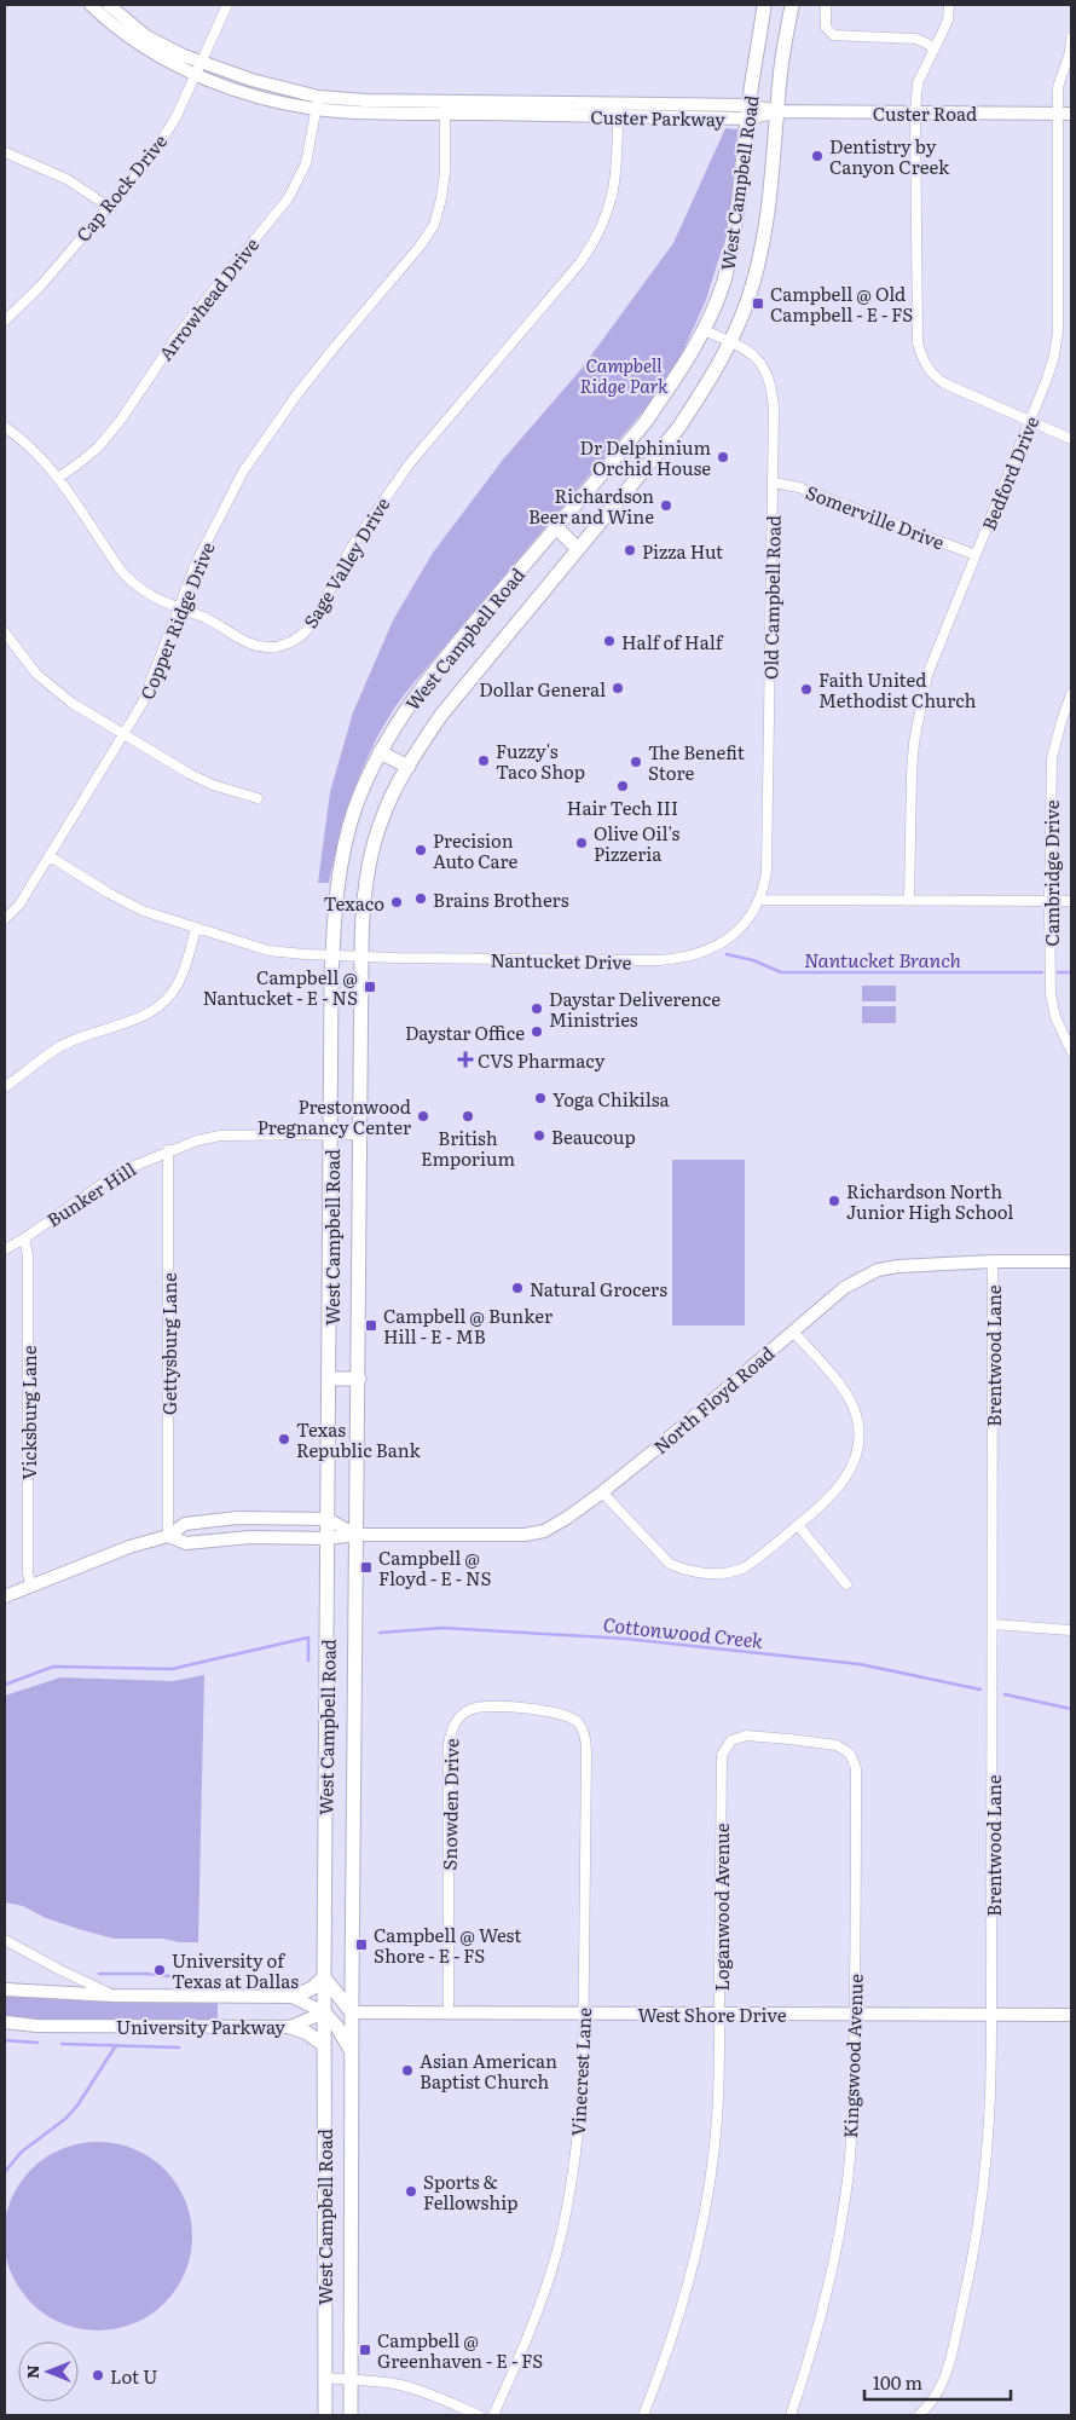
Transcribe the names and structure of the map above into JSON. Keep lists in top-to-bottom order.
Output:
{
  "streets": {
    "main road": ["West Campbell Road"],
    "street": [
      "Custer Road",
      "Custer Parkway",
      "Cap Rock Drive",
      "Arrowhead Drive",
      "Bedford Drive",
      "Somerville Drive",
      "Sage Valley Drive",
      "Old Campbell Road",
      "Copper Ridge Drive",
      "Cambridge Drive",
      "Nantucket Drive",
      "Bunker Hill",
      "Gettysburg Lane",
      "Brentwood Lane",
      "North Floyd Road",
      "Vicksburg Lane",
      "Snowden Drive",
      "Loganwood Avenue",
      "West Shore Drive",
      "University Parkway",
      "Kingswood Avenue",
      "Vinecrest Lane"
    ]
  },
  "crossings": [
    ["Custer Road", "Custer Parkway"],
    ["Custer Road", "West Campbell Road"],
    ["Custer Road", "Bedford Drive"],
    ["Custer Parkway", "West Campbell Road"],
    ["Custer Parkway", "Cap Rock Drive"],
    ["Custer Parkway", "Arrowhead Drive"],
    ["Custer Parkway", "Sage Valley Drive"],
    ["Custer Parkway", "Copper Ridge Drive"],
    ["West Campbell Road", "Old Campbell Road"],
    ["West Campbell Road", "Nantucket Drive"],
    ["West Campbell Road", "Bunker Hill"],
    ["West Campbell Road", "North Floyd Road"],
    ["West Campbell Road", "West Shore Drive"],
    ["West Campbell Road", "University Parkway"],
    ["Arrowhead Drive", "Sage Valley Drive"],
    ["Bedford Drive", "Somerville Drive"],
    ["Somerville Drive", "Old Campbell Road"],
    ["Sage Valley Drive", "Copper Ridge Drive"],
    ["Old Campbell Road", "Nantucket Drive"],
    ["Copper Ridge Drive", "Nantucket Drive"],
    ["Bunker Hill", "Gettysburg Lane"],
    ["Bunker Hill", "Vicksburg Lane"],
    ["Gettysburg Lane", "North Floyd Road"],
    ["Brentwood Lane", "North Floyd Road"],
    ["Brentwood Lane", "West Shore Drive"],
    ["North Floyd Road", "Vicksburg Lane"],
    ["Snowden Drive", "West Shore Drive"],
    ["Snowden Drive", "Vinecrest Lane"],
    ["Loganwood Avenue", "West Shore Drive"],
    ["Loganwood Avenue", "Kingswood Avenue"],
    ["West Shore Drive", "Kingswood Avenue"],
    ["West Shore Drive", "Vinecrest Lane"]
  ],
  "water": ["Nantucket Branch", "Cottonwood Creek"],
  "parks": ["Campbell Ridge Park"],
  "places": {
    "other": [
      "Dentistry by Canyon Creek",
      "Dr Delphinium Orchid House",
      "Richardson Beer and Wine",
      "Pizza Hut",
      "Half of Half",
      "Dollar General",
      "Faith United Methodist Church",
      "Fuzzy's Taco Shop",
      "The Benefit Store",
      "Hair Tech III",
      "Olive Oil's Pizzeria",
      "Precision Auto Care",
      "Brains Brothers",
      "Texaco",
      "Daystar Deliverence Ministries",
      "Daystar Office",
      "Yoga Chikilsa",
      "Prestonwood Pregnancy Center",
      "British Emporium",
      "Beaucoup",
      "Richardson North Junior High School",
      "Natural Grocers",
      "Texas Republic Bank",
      "University of Texas at Dallas",
      "Asian American Baptist Church",
      "Sports & Fellowship",
      "Lot U"
    ],
    "transit": [
      "Campbell @ Old Campbell - E - FS",
      "Campbell @ Nantucket - E - NS",
      "Campbell @ Bunker Hill - E - MB",
      "Campbell @ Floyd - E - NS",
      "Campbell @ West Shore - E - FS",
      "Campbell @ Greenhaven - E - FS"
    ],
    "health": ["CVS Pharmacy"]
  },
  "scale_bar": "100 m",
  "north": "left"
}
